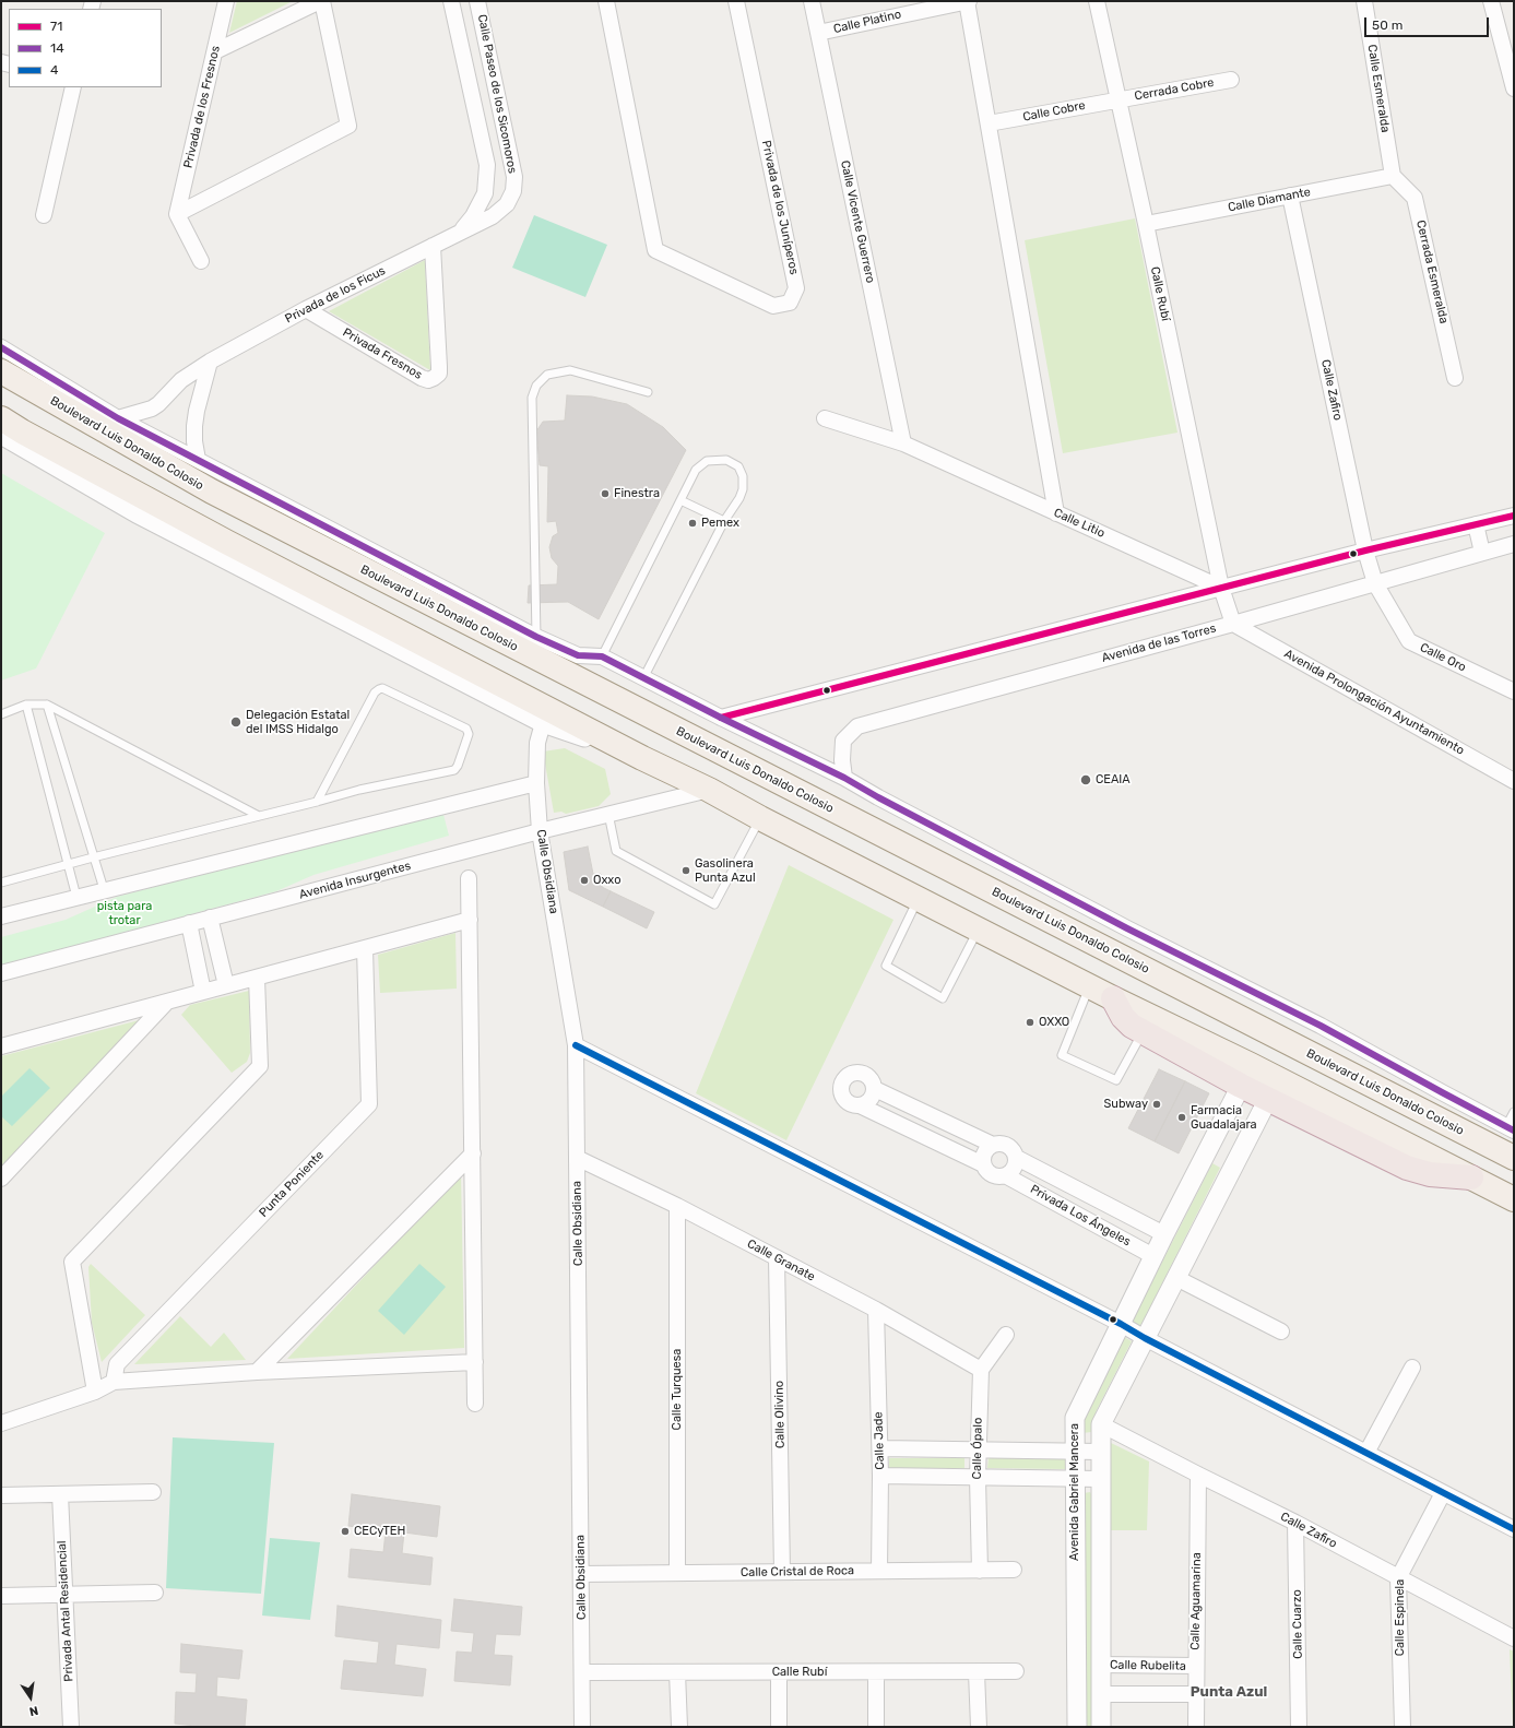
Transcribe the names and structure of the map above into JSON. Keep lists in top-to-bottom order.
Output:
{
  "streets": {
    "main road": ["Boulevard Luis Donaldo Colosio"],
    "street": [
      "Calle Platino",
      "Calle Esmeralda",
      "Cerrada Cobre",
      "Calle Paseo de los Sicomoros",
      "Privada de los Fresnos",
      "Calle Cobre",
      "Calle Diamante",
      "Privada de los Juníperos",
      "Calle Vicente Guerrero",
      "Cerrada Esmeralda",
      "Calle Rubí",
      "Privada de los Ficus",
      "Privada Fresnos",
      "Calle Zafiro",
      "Calle Litio",
      "Avenida de las Torres",
      "Calle Oro",
      "Avenida Prolongación Ayuntamiento",
      "Calle Obsidiana",
      "Avenida Insurgentes",
      "Punta Poniente",
      "Privada Los Ángeles",
      "Calle Granate",
      "Calle Turquesa",
      "Calle Olivino",
      "Calle Jade",
      "Calle Ópalo",
      "Avenida Gabriel Mancera",
      "Calle Cristal de Roca",
      "Calle Aguamarina",
      "Privada Antal Residencial",
      "Calle Espinela",
      "Calle Cuarzo",
      "Calle Rubelita"
    ]
  },
  "crossings": [
    ["Calle Platino", "Calle Vicente Guerrero"],
    ["Calle Esmeralda", "Calle Diamante"],
    ["Calle Esmeralda", "Cerrada Esmeralda"],
    ["Cerrada Cobre", "Calle Cobre"],
    ["Cerrada Cobre", "Calle Rubí"],
    ["Calle Paseo de los Sicomoros", "Privada de los Ficus"],
    ["Calle Cobre", "Calle Rubí"],
    ["Calle Diamante", "Cerrada Esmeralda"],
    ["Calle Diamante", "Calle Rubí"],
    ["Calle Diamante", "Calle Zafiro"],
    ["Calle Vicente Guerrero", "Calle Litio"],
    ["Calle Rubí", "Calle Litio"],
    ["Calle Rubí", "Calle Obsidiana"],
    ["Privada de los Ficus", "Privada Fresnos"],
    ["Calle Zafiro", "Avenida de las Torres"],
    ["Calle Zafiro", "Calle Oro"],
    ["Calle Zafiro", "Avenida Gabriel Mancera"],
    ["Calle Zafiro", "Calle Aguamarina"],
    ["Calle Zafiro", "Calle Espinela"],
    ["Calle Zafiro", "Calle Cuarzo"],
    ["Avenida de las Torres", "Calle Oro"],
    ["Avenida de las Torres", "Avenida Prolongación Ayuntamiento"],
    ["Calle Obsidiana", "Avenida Insurgentes"],
    ["Calle Obsidiana", "Calle Granate"],
    ["Calle Obsidiana", "Calle Cristal de Roca"],
    ["Privada Los Ángeles", "Avenida Gabriel Mancera"],
    ["Calle Granate", "Calle Turquesa"],
    ["Calle Granate", "Calle Olivino"],
    ["Calle Granate", "Calle Jade"],
    ["Calle Granate", "Calle Ópalo"],
    ["Calle Turquesa", "Calle Cristal de Roca"],
    ["Calle Olivino", "Calle Cristal de Roca"],
    ["Calle Jade", "Calle Cristal de Roca"],
    ["Calle Ópalo", "Calle Cristal de Roca"],
    ["Avenida Gabriel Mancera", "Calle Rubelita"],
    ["Calle Aguamarina", "Calle Rubelita"]
  ],
  "districts": ["Punta Azul"],
  "parks": ["pista para trotar"],
  "places": [
    "Finestra",
    "Pemex",
    "Delegación Estatal del IMSS Hidalgo",
    "CEAIA",
    "Gasolinera Punta Azul",
    "Oxxo",
    "OXXO",
    "Subway",
    "Farmacia Guadalajara",
    "CECyTEH"
  ],
  "lines": ["transit line 14", "transit line 71", "transit line 4"],
  "legend": ["71", "14", "4"],
  "scale_bar": "50 m",
  "north": "bottom"
}
